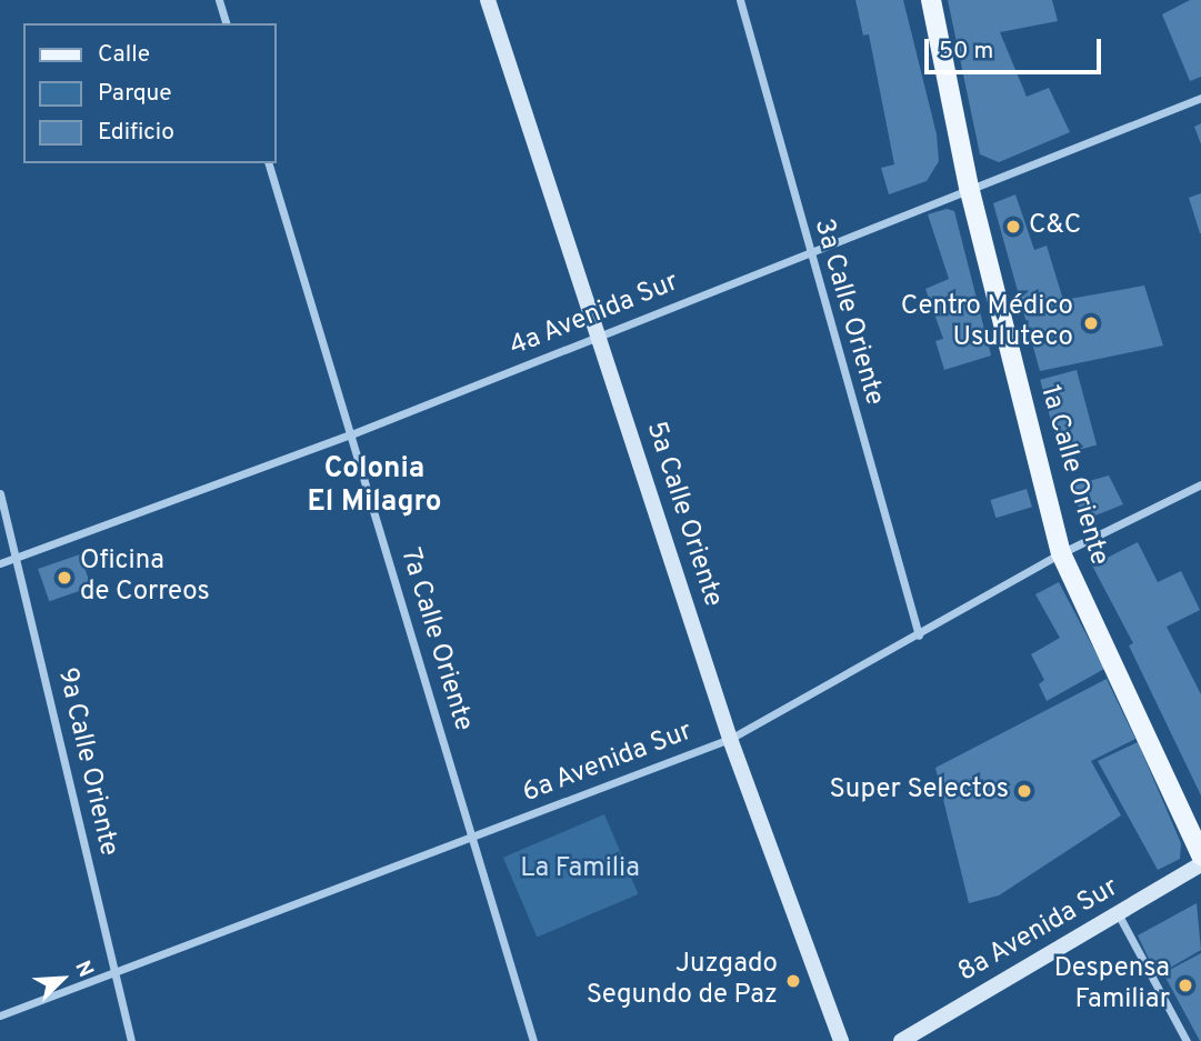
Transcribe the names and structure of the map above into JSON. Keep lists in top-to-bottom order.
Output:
{
  "streets": {
    "main road": ["1a Calle Oriente"],
    "street": [
      "3a Calle Oriente",
      "4a Avenida Sur",
      "5a Calle Oriente",
      "7a Calle Oriente",
      "9a Calle Oriente",
      "6a Avenida Sur",
      "8a Avenida Sur"
    ]
  },
  "crossings": [
    ["3a Calle Oriente", "4a Avenida Sur"],
    ["3a Calle Oriente", "6a Avenida Sur"],
    ["4a Avenida Sur", "1a Calle Oriente"],
    ["4a Avenida Sur", "5a Calle Oriente"],
    ["4a Avenida Sur", "7a Calle Oriente"],
    ["4a Avenida Sur", "9a Calle Oriente"],
    ["1a Calle Oriente", "6a Avenida Sur"],
    ["5a Calle Oriente", "6a Avenida Sur"],
    ["7a Calle Oriente", "6a Avenida Sur"],
    ["9a Calle Oriente", "6a Avenida Sur"]
  ],
  "districts": ["Colonia El Milagro"],
  "parks": ["La Familia"],
  "places": [
    "C&C",
    "Centro Médico Usuluteco",
    "Oficina de Correos",
    "Super Selectos",
    "Juzgado Segundo de Paz",
    "Despensa Familiar"
  ],
  "legend": ["Calle", "Parque", "Edificio"],
  "scale_bar": "50 m",
  "north": "top right"
}
